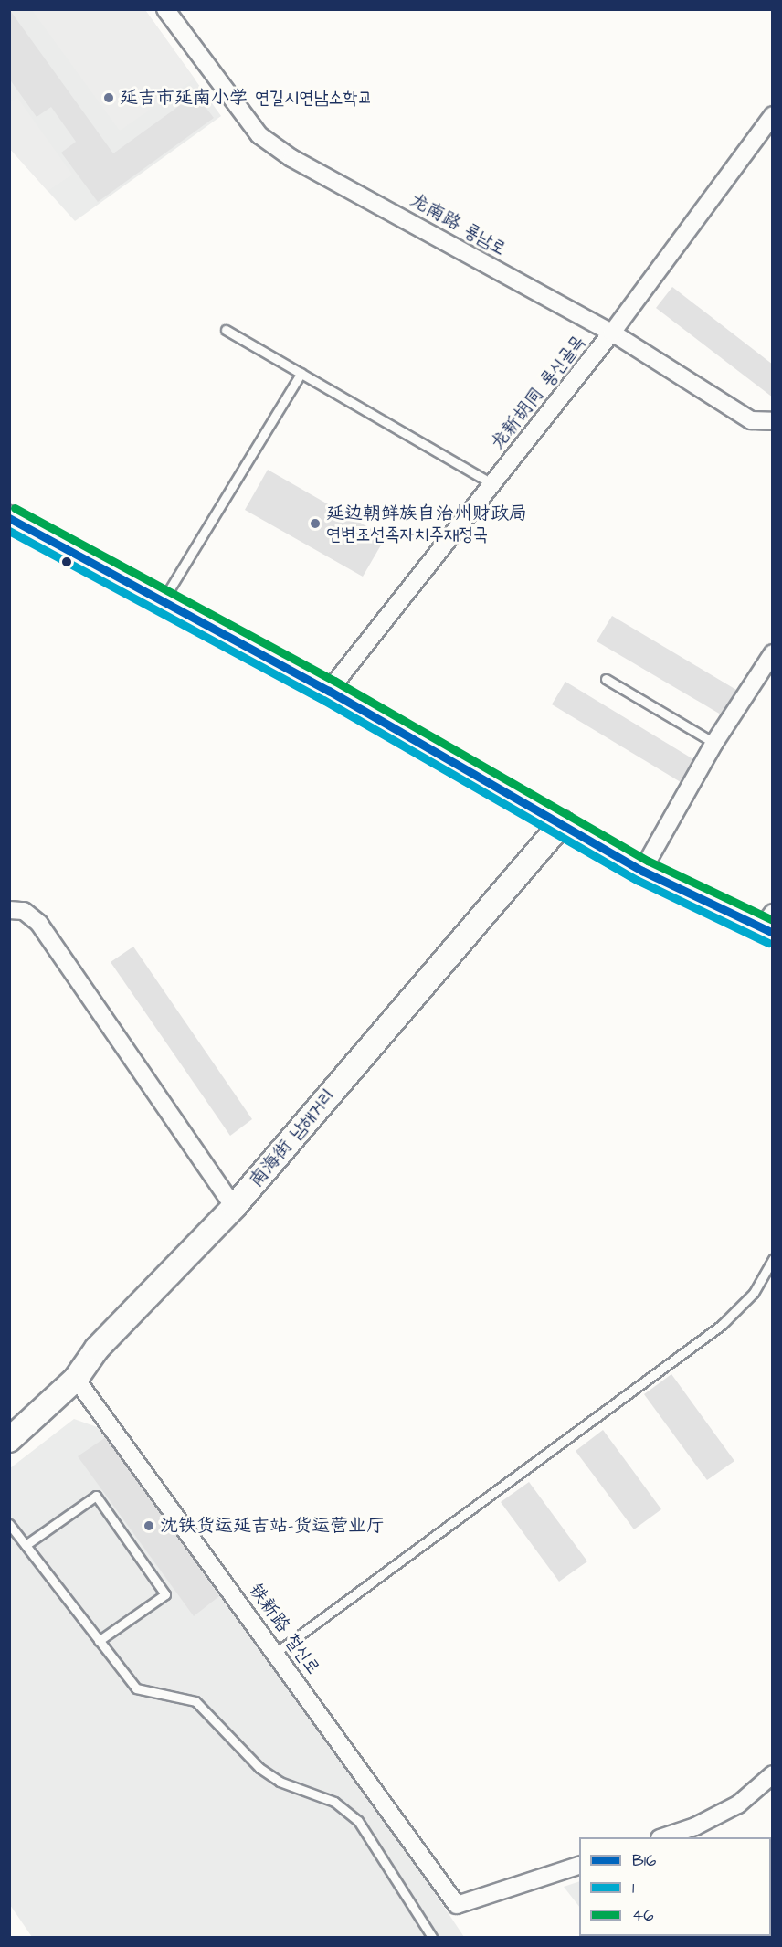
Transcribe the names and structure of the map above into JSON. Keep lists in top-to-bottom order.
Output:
{
  "streets": {
    "main road": ["南海街 남해거리"],
    "street": ["龙南路 룡남로", "龙新胡同 룡신골목", "铁新路 철신로"]
  },
  "crossings": [
    ["龙南路 룡남로", "龙新胡同 룡신골목"],
    ["南海街 남해거리", "铁新路 철신로"]
  ],
  "places": ["延吉市延南小学 연길시연남소학교", "延边朝鲜族自治州财政局 연변조선족자치주재정국", "沈铁货运延吉站-货运营业厅"],
  "lines": ["transit line 46", "transit line B16", "transit line 1"],
  "legend": ["B16", "1", "46"]
}
